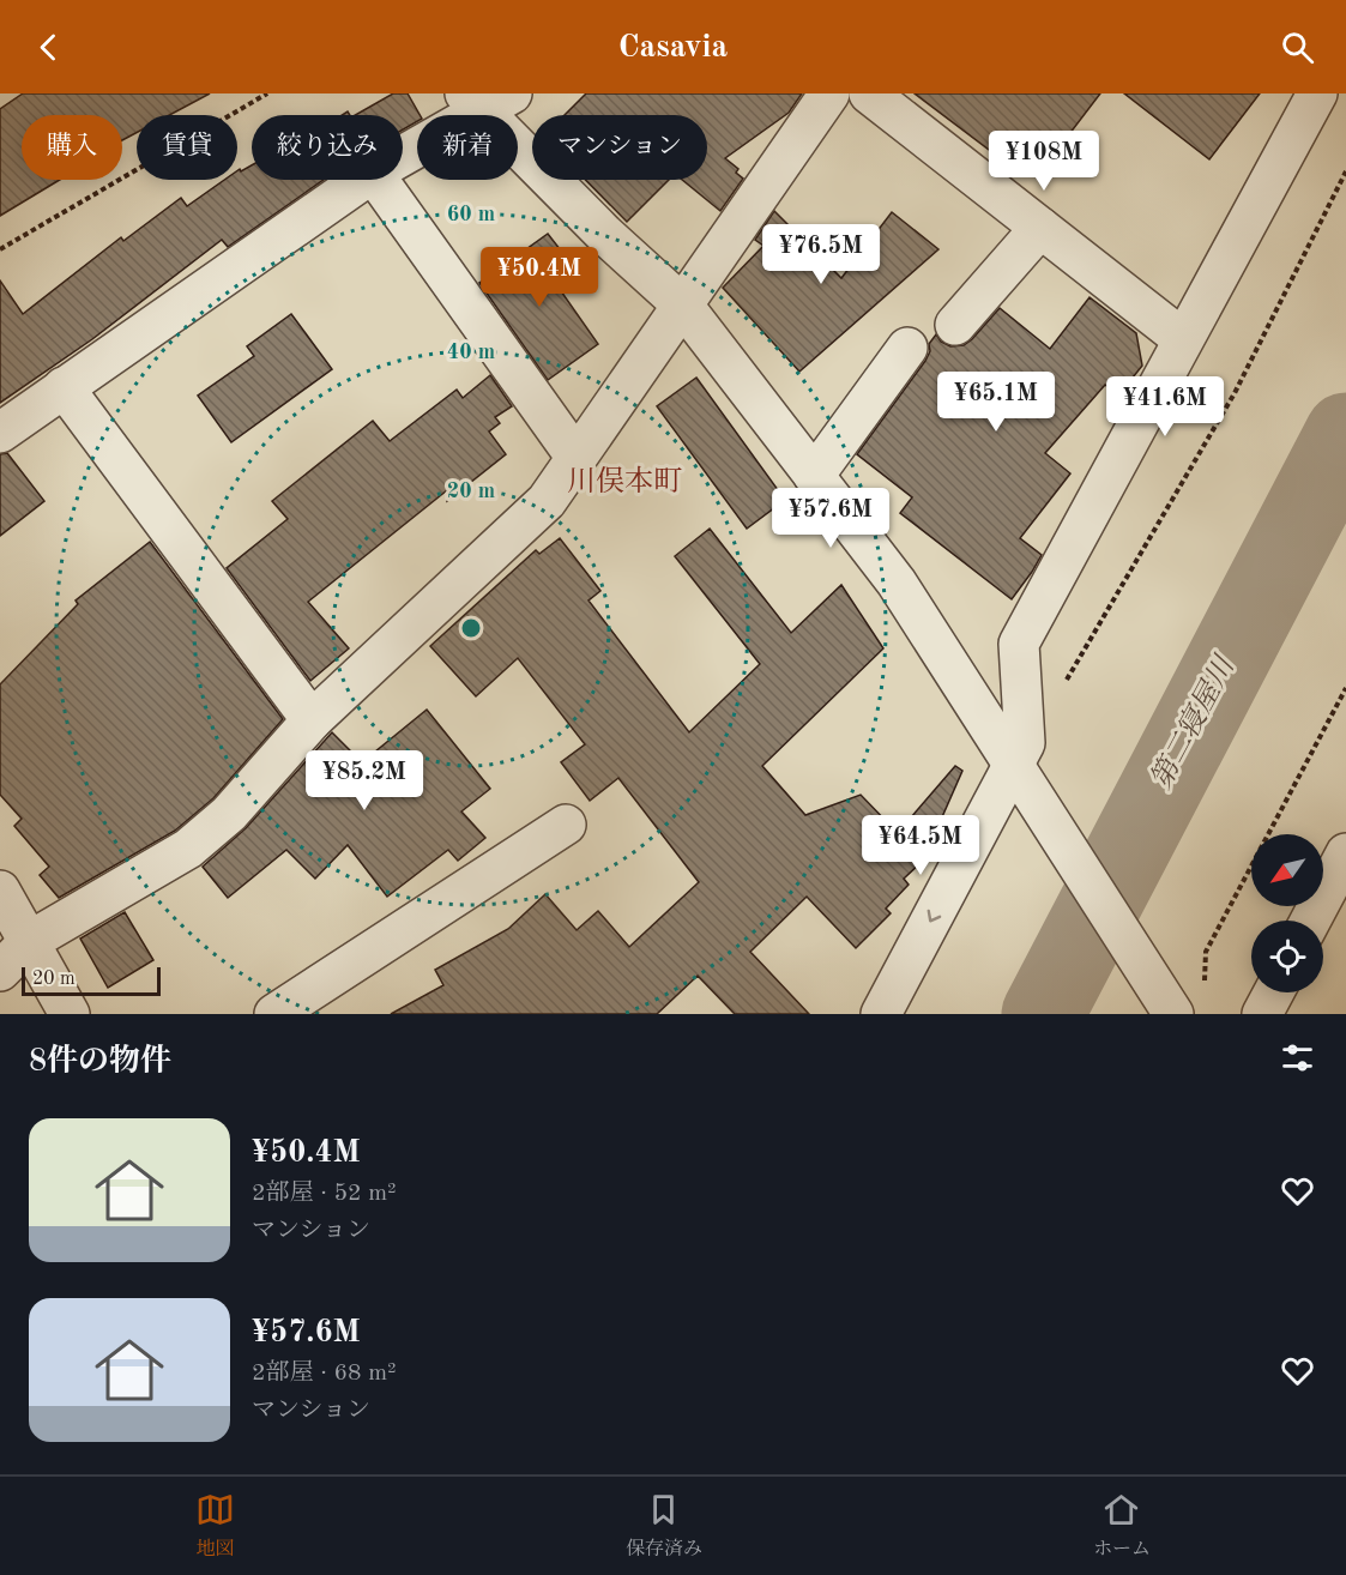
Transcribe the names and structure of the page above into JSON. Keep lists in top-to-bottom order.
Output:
{
  "districts": ["川俣本町"],
  "water": ["第二寝屋川"],
  "scale_bar": "20 m",
  "north": "bottom left",
  "page": {
    "header": "Casavia",
    "chip": [
      "購入",
      "賃貸",
      "絞り込み",
      "新着",
      "マンション"
    ],
    "price": [
      "¥108M",
      "¥76.5M",
      "¥50.4M",
      "¥65.1M",
      "¥41.6M",
      "¥57.6M",
      "¥85.2M",
      "¥64.5M"
    ],
    "scale": "20 m",
    "heading": "8件の物件",
    "list": [
      {
        "name": "¥50.4M",
        "note": "2部屋 · 52 m² · マンション"
      },
      {
        "name": "¥57.6M",
        "note": "2部屋 · 68 m² · マンション"
      }
    ],
    "tabs": ["地図", "保存済み", "ホーム"]
  },
  "rings": ["60 m", "40 m", "20 m"]
}
